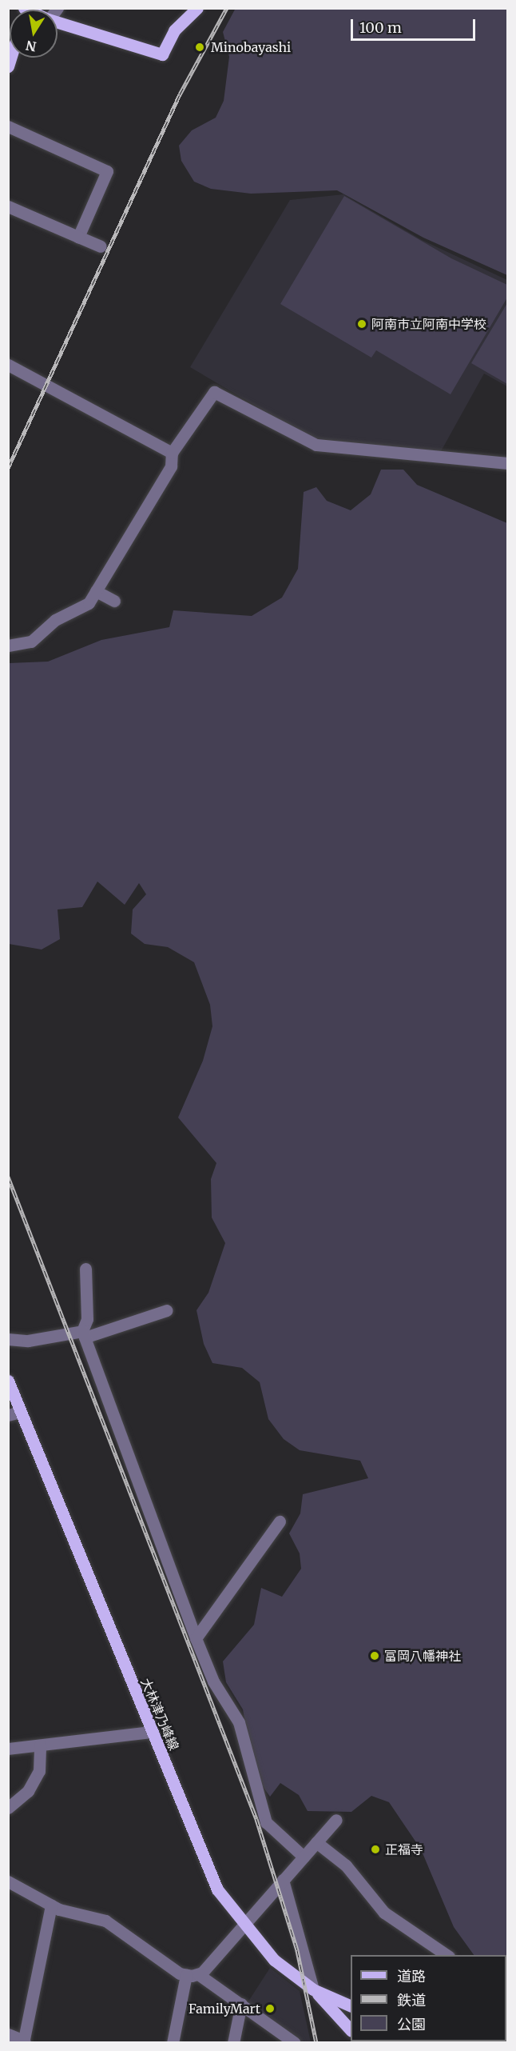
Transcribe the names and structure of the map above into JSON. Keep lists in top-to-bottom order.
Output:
{
  "streets": {
    "main road": ["大林津乃峰線"]
  },
  "places": [
    "Minobayashi",
    "阿南市立阿南中学校",
    "富岡八幡神社",
    "正福寺",
    "FamilyMart"
  ],
  "legend": ["道路", "鉄道", "公園"],
  "scale_bar": "100 m",
  "north": "bottom"
}
